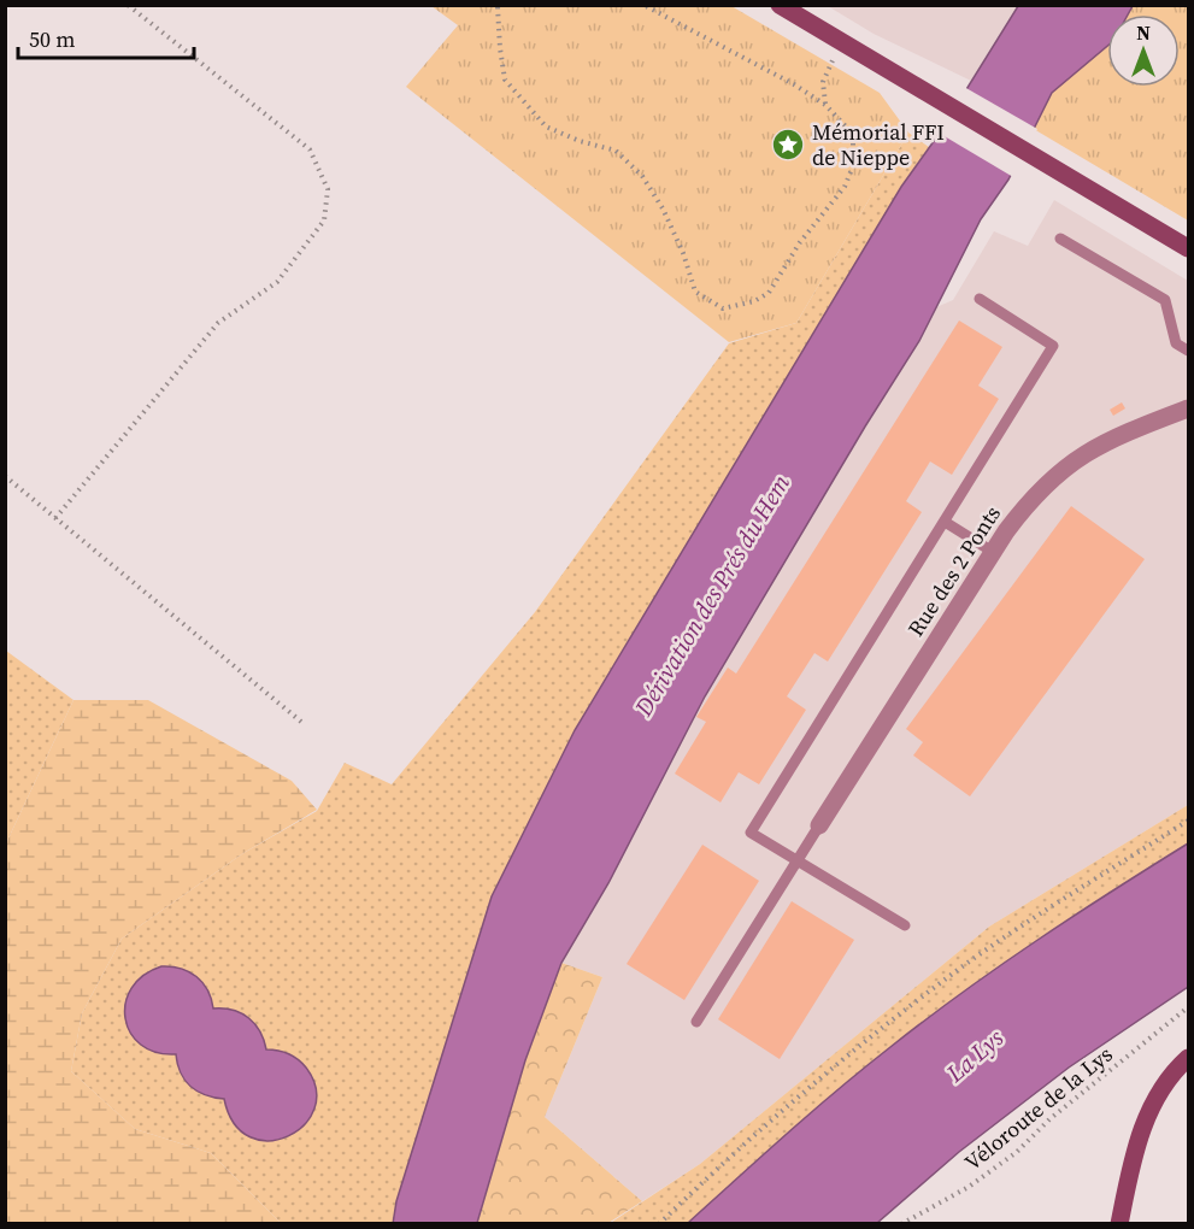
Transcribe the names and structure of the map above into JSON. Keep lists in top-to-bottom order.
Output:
{
  "streets": {
    "street": ["Rue des 2 Ponts"],
    "path": ["Véloroute de la Lys"]
  },
  "water": ["Dérivation des Prés du Hem", "La Lys"],
  "places": {
    "place": ["Mémorial FFI de Nieppe"]
  },
  "scale_bar": "50 m",
  "north": "top"
}
